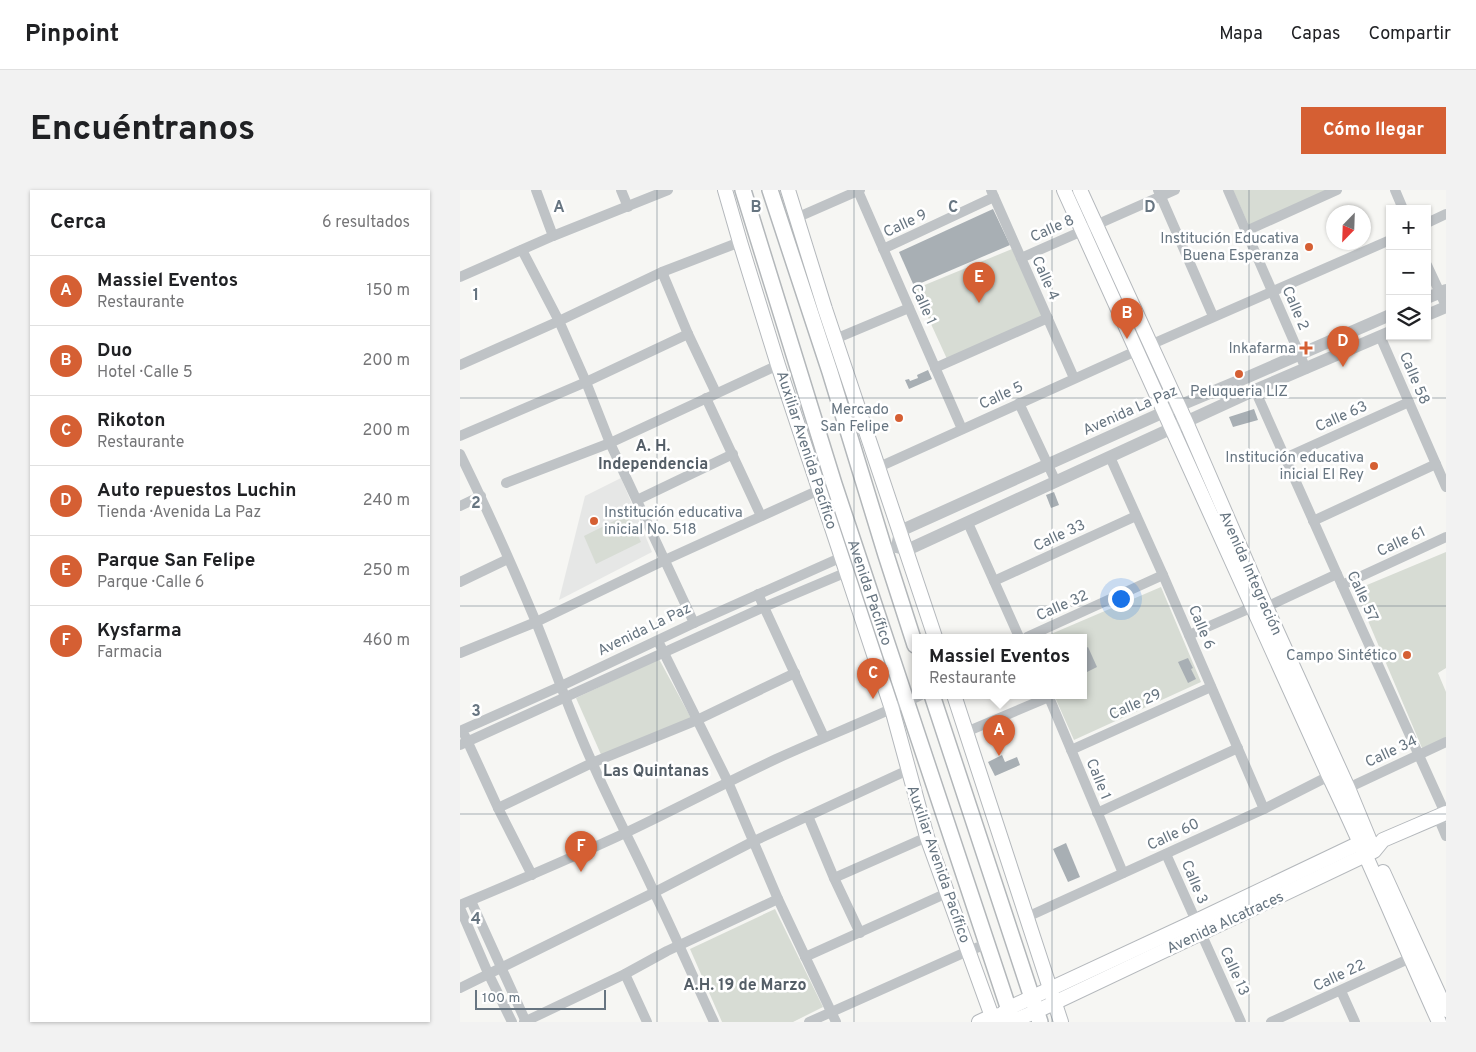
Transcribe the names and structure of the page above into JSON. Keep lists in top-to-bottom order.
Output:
{
  "streets": {
    "main road": [
      "Auxiliar Avenida Pacífico",
      "Avenida Integración",
      "Avenida Pacífico",
      "Avenida Alcatraces"
    ],
    "street": [
      "Calle 9",
      "Calle 8",
      "Calle 4",
      "Calle 1",
      "Calle 2",
      "Calle 58",
      "Calle 5",
      "Avenida La Paz",
      "Calle 63",
      "Calle 33",
      "Calle 61",
      "Calle 57",
      "Calle 32",
      "Calle 6",
      "Calle 29",
      "Calle 34",
      "Calle 60",
      "Calle 3",
      "Calle 13",
      "Calle 22"
    ]
  },
  "crossings": [
    ["Calle 9", "Calle 4"],
    ["Calle 9", "Calle 1"],
    ["Calle 8", "Calle 4"],
    ["Calle 8", "Avenida Integración"],
    ["Calle 4", "Calle 5"],
    ["Calle 1", "Calle 5"],
    ["Calle 1", "Calle 29"],
    ["Calle 1", "Calle 60"],
    ["Calle 2", "Avenida La Paz"],
    ["Calle 58", "Calle 63"],
    ["Avenida La Paz", "Auxiliar Avenida Pacífico"],
    ["Avenida La Paz", "Avenida Integración"],
    ["Calle 63", "Calle 57"],
    ["Auxiliar Avenida Pacífico", "Avenida Pacífico"],
    ["Calle 33", "Calle 6"],
    ["Calle 61", "Calle 57"],
    ["Avenida Integración", "Calle 34"],
    ["Avenida Integración", "Calle 22"],
    ["Calle 57", "Calle 34"],
    ["Calle 32", "Calle 6"],
    ["Calle 6", "Calle 29"],
    ["Calle 6", "Calle 60"],
    ["Calle 60", "Calle 3"],
    ["Calle 3", "Avenida Alcatraces"],
    ["Calle 3", "Calle 13"],
    ["Avenida Alcatraces", "Calle 13"]
  ],
  "districts": ["A. H. Independencia", "Las Quintanas", "A.H. 19 de Marzo"],
  "places": {
    "other": [
      "Institución Educativa Buena Esperanza",
      "Peluqueria LIZ",
      "Mercado San Felipe",
      "Institución educativa inicial El Rey",
      "Institución educativa inicial No. 518",
      "Campo Sintético"
    ],
    "health": ["Inkafarma"]
  },
  "scale_bar": "100 m",
  "north": "bottom left",
  "page": {
    "header": "Pinpoint",
    "nav": ["Mapa", "Capas", "Compartir"],
    "buttons": "Cómo llegar",
    "title": "Encuéntranos",
    "heading": ["Cerca", "6 resultados"],
    "map_buttons": ["+", "−"],
    "list": [
      {
        "mark": "A",
        "name": "Massiel Eventos",
        "note": "Restaurante",
        "value": "150 m"
      },
      {
        "mark": "B",
        "name": "Duo",
        "note": "Hotel · Calle 5",
        "value": "200 m"
      },
      {
        "mark": "C",
        "name": "Rikoton",
        "note": "Restaurante",
        "value": "200 m"
      },
      {
        "mark": "D",
        "name": "Auto repuestos Luchin",
        "note": "Tienda · Avenida La Paz",
        "value": "240 m"
      },
      {
        "mark": "E",
        "name": "Parque San Felipe",
        "note": "Parque · Calle 6",
        "value": "250 m"
      },
      {
        "mark": "F",
        "name": "Kysfarma",
        "note": "Farmacia",
        "value": "460 m"
      }
    ],
    "pins": [
      "E",
      "B",
      "D",
      "C",
      "A",
      "F"
    ],
    "popup": ["Massiel Eventos", "Restaurante"],
    "scale": "100 m"
  },
  "grid": {
    "columns": [
      "A",
      "B",
      "C",
      "D"
    ],
    "rows": [
      "1",
      "2",
      "3",
      "4"
    ]
  }
}
